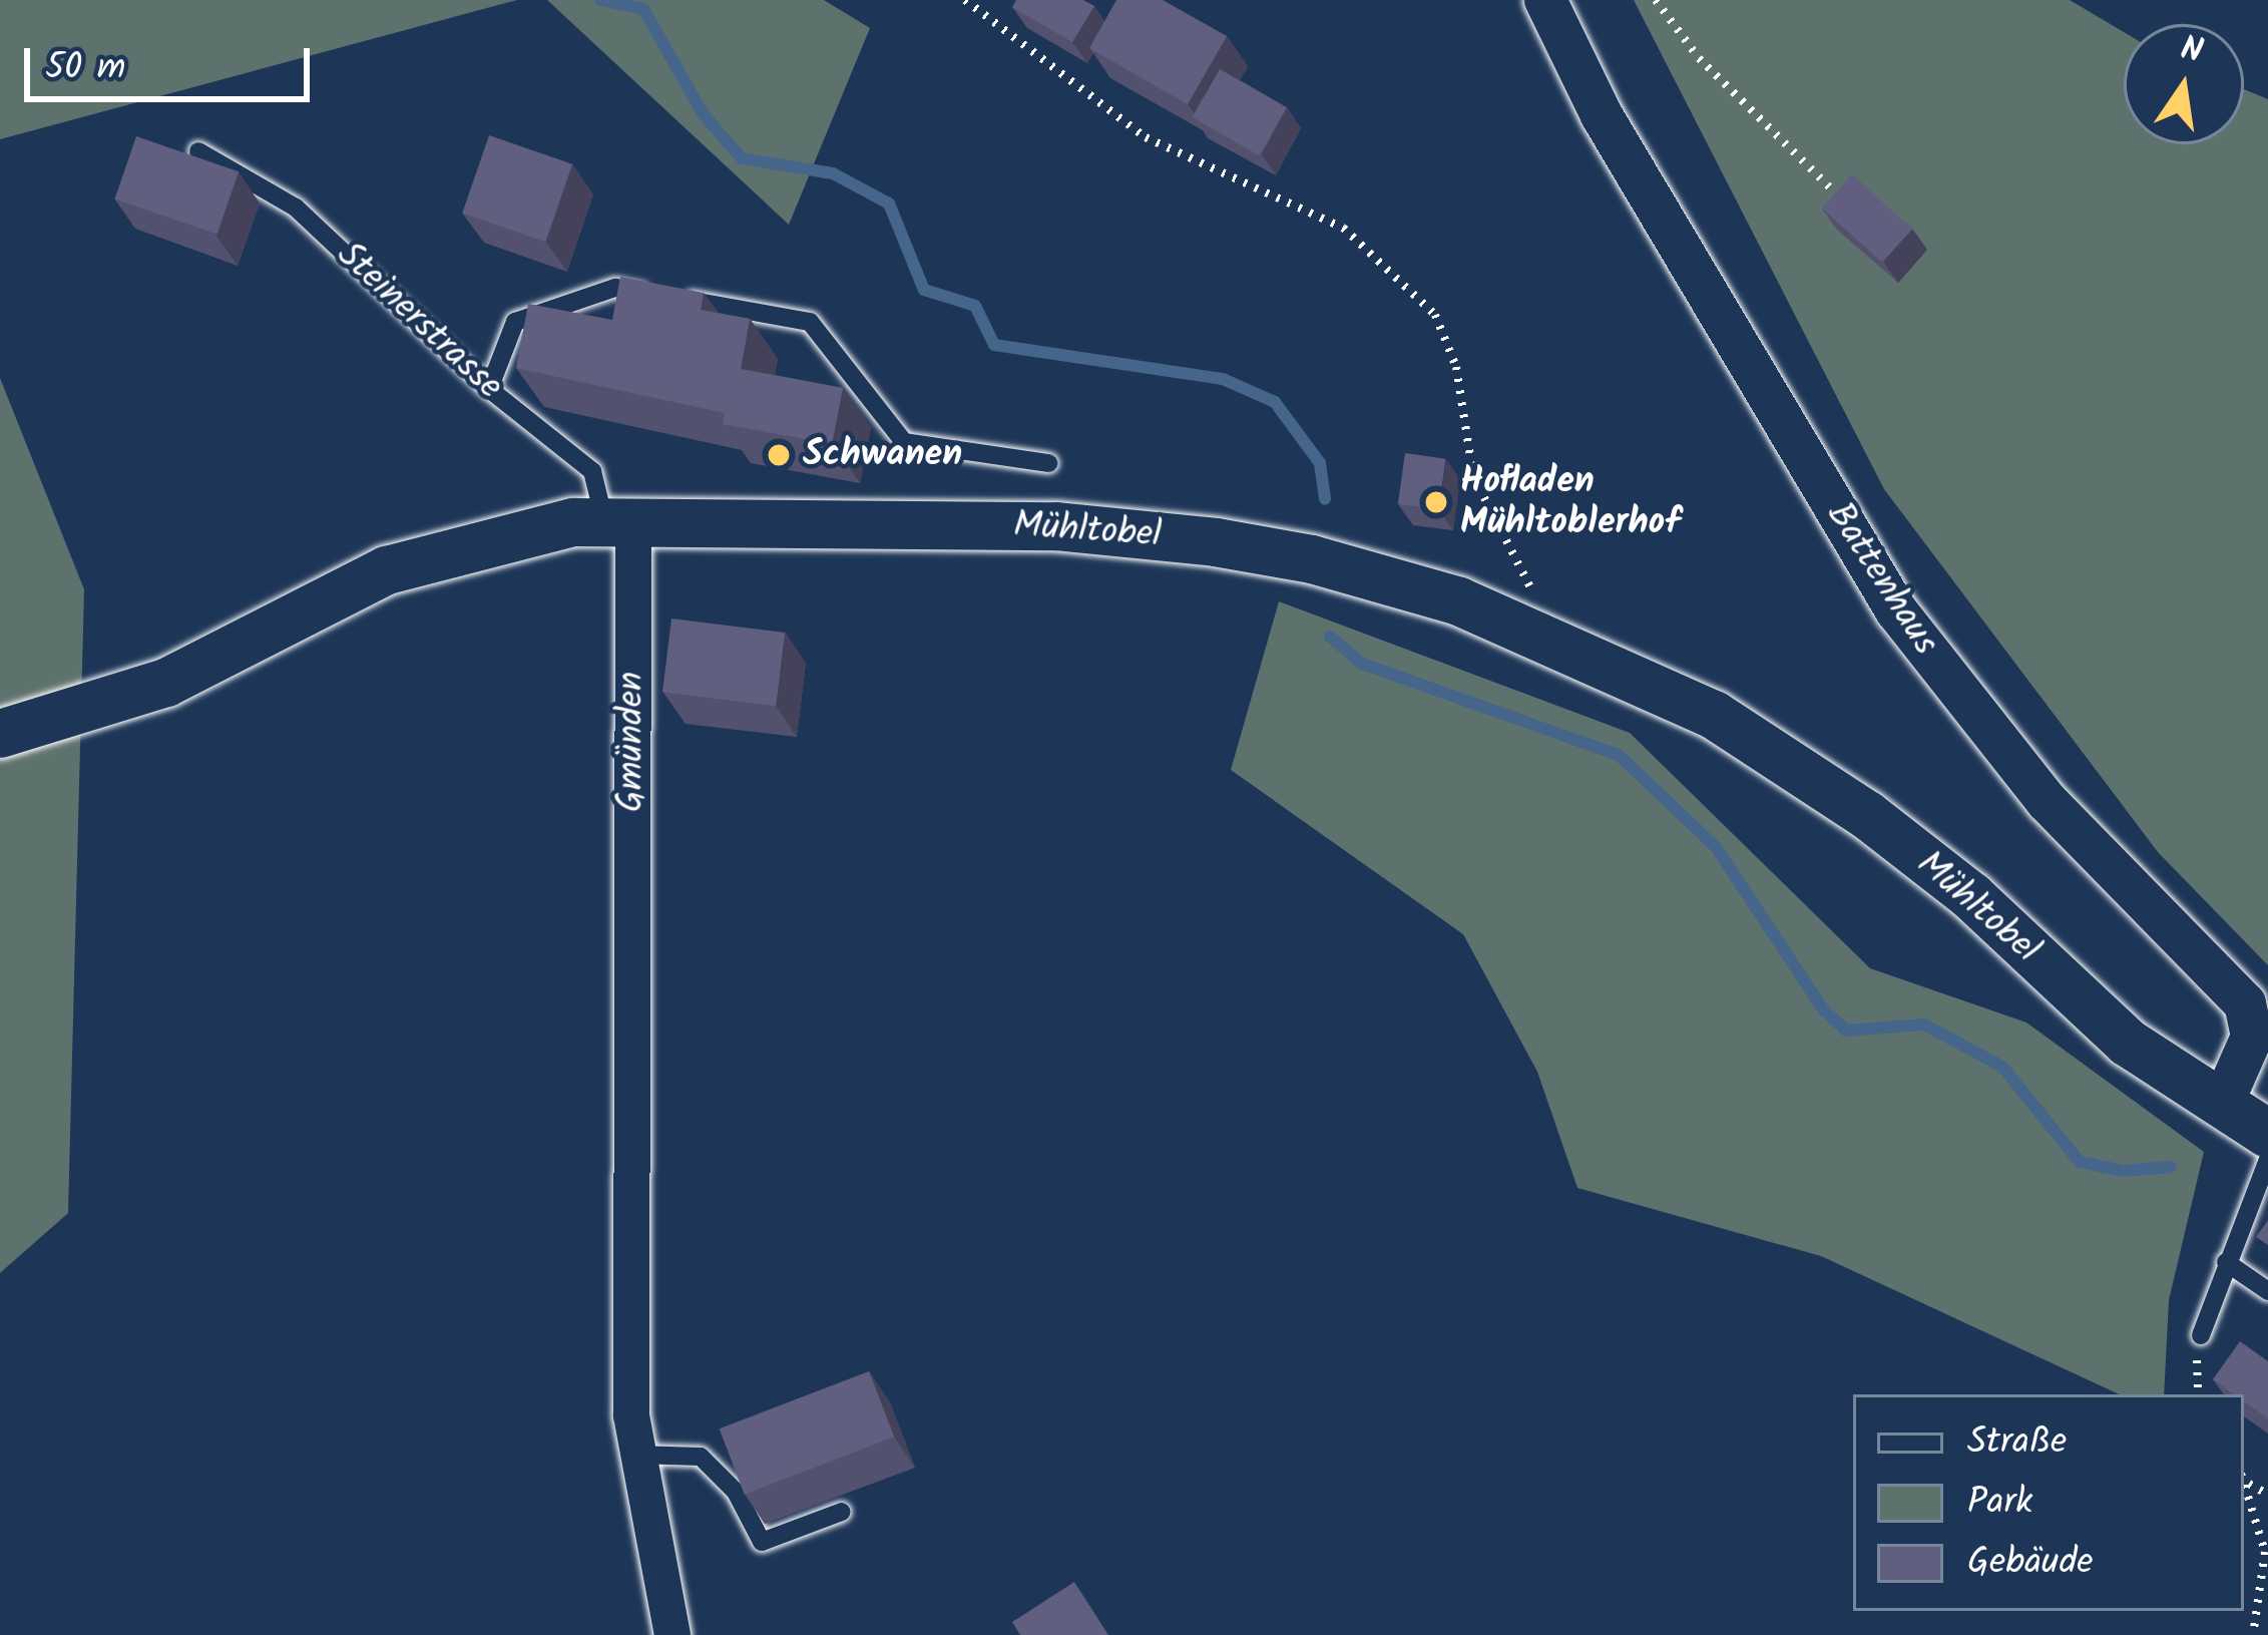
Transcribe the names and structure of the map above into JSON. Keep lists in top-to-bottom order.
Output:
{
  "streets": {
    "main road": ["Mühltobel"],
    "street": ["Battenhaus", "Gmünden"],
    "lane": ["Steinerstrasse"]
  },
  "crossings": [
    ["Steinerstrasse", "Mühltobel"],
    ["Steinerstrasse", "Gmünden"],
    ["Mühltobel", "Battenhaus"],
    ["Mühltobel", "Gmünden"]
  ],
  "places": ["Schwanen", "Hofladen Mühltoblerhof"],
  "legend": ["Straße", "Park", "Gebäude"],
  "scale_bar": "50 m",
  "north": "top"
}
